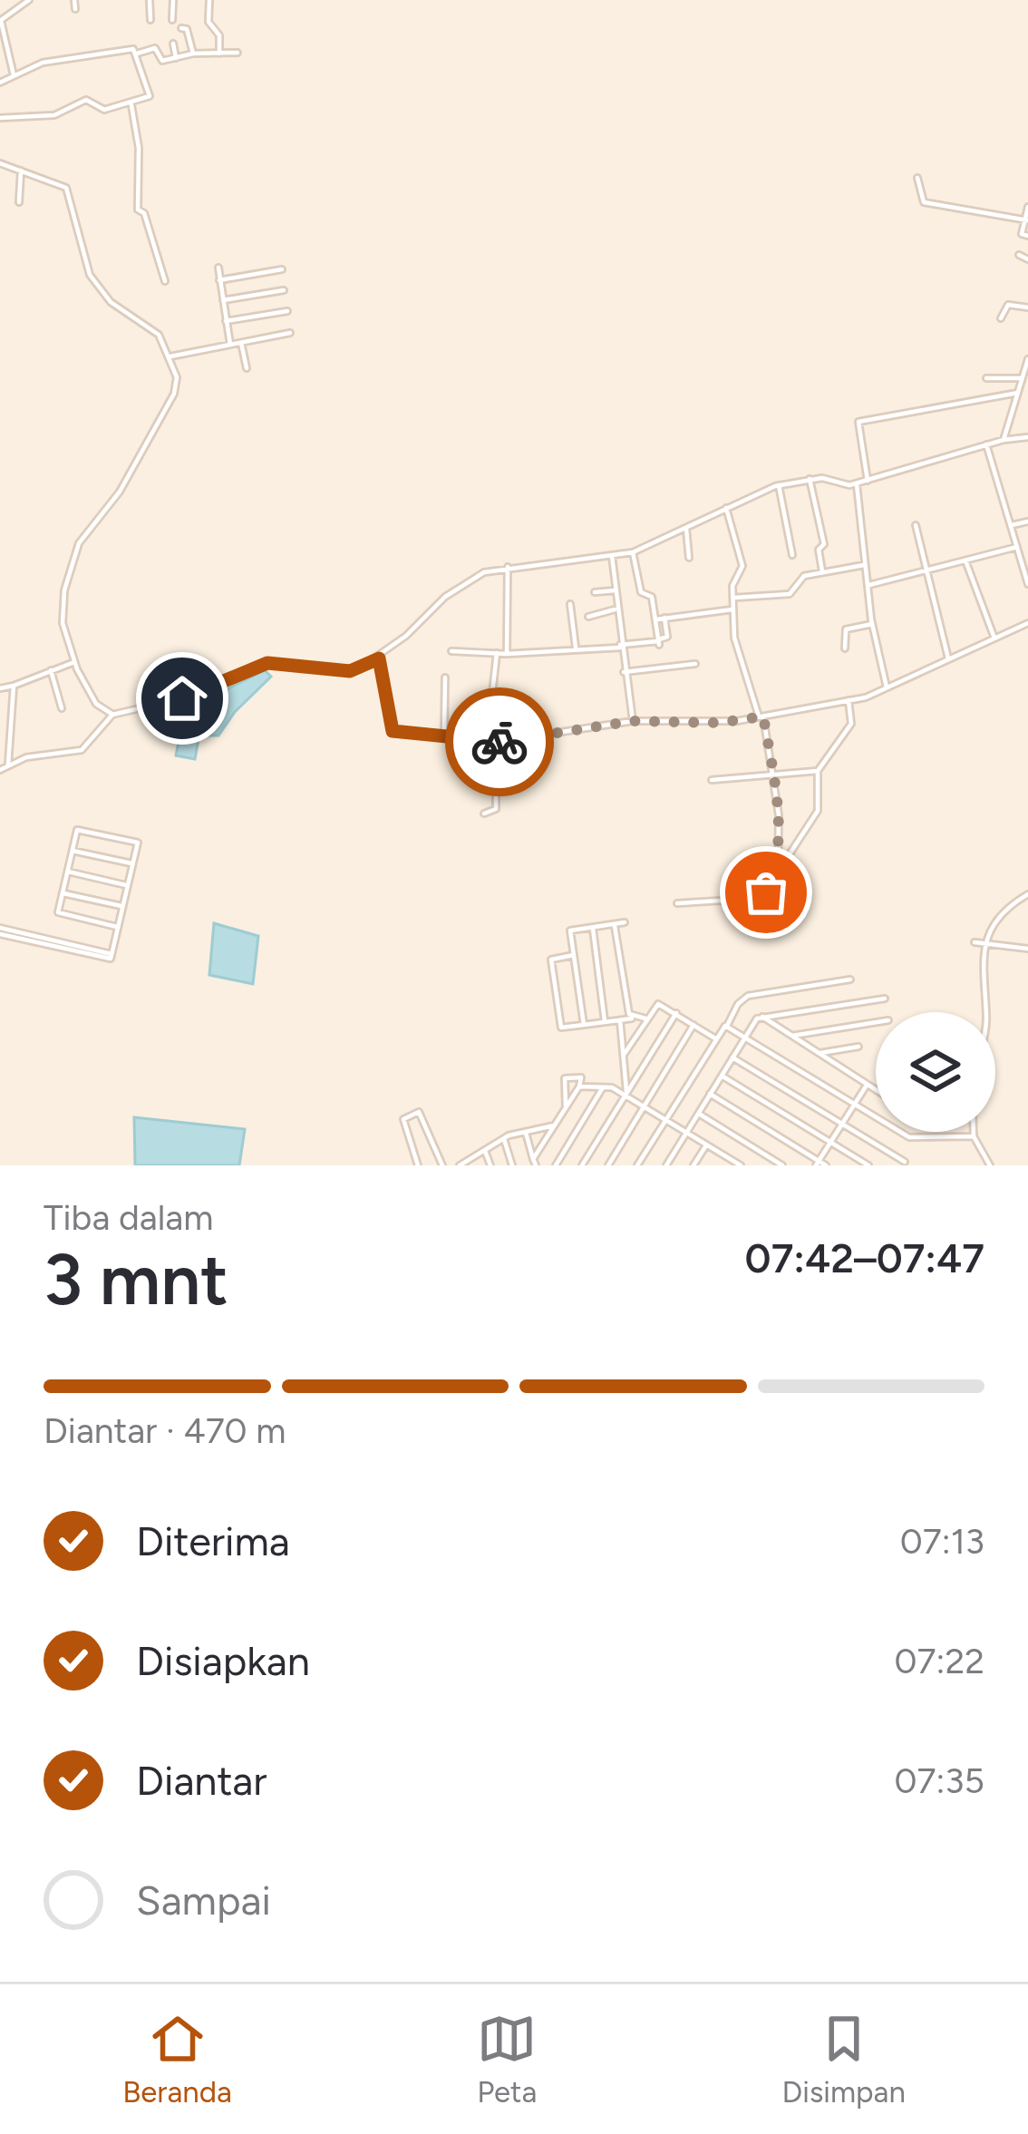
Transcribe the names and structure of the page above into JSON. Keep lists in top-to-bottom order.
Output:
{
  "page": {
    "heading": ["3 mnt", "Tiba dalam", "07:42–07:47"],
    "bar": "Diantar · 470 m",
    "list": [
      ["Diterima", "07:13"],
      ["Disiapkan", "07:22"],
      ["Diantar", "07:35"],
      "Sampai"
    ],
    "tabs": ["Beranda", "Peta", "Disimpan"]
  }
}
